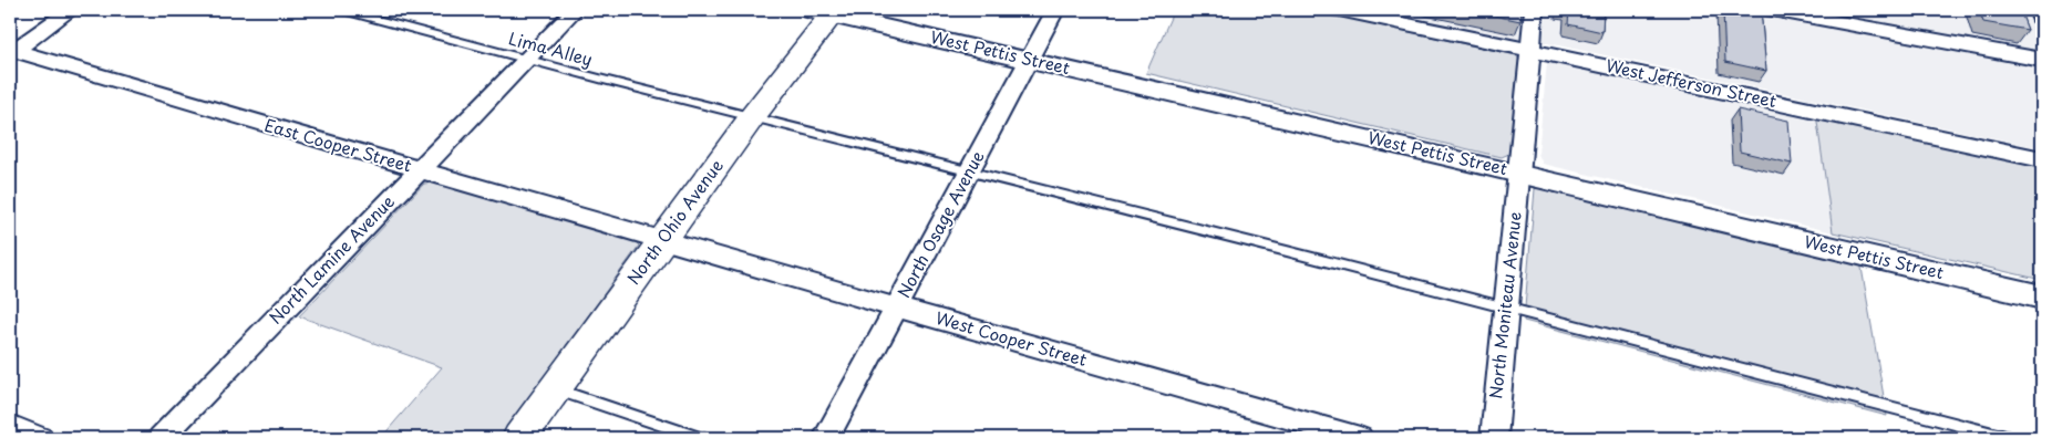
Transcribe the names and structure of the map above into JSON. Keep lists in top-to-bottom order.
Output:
{
  "streets": {
    "main road": ["North Ohio Avenue"],
    "street": [
      "West Pettis Street",
      "West Jefferson Street",
      "East Cooper Street",
      "North Osage Avenue",
      "North Lamine Avenue",
      "North Moniteau Avenue",
      "West Cooper Street"
    ],
    "lane": ["Lima Alley"]
  },
  "crossings": [
    ["Lima Alley", "North Ohio Avenue"],
    ["Lima Alley", "North Osage Avenue"],
    ["Lima Alley", "North Lamine Avenue"],
    ["Lima Alley", "North Moniteau Avenue"],
    ["West Pettis Street", "North Ohio Avenue"],
    ["West Pettis Street", "North Osage Avenue"],
    ["West Pettis Street", "North Moniteau Avenue"],
    ["West Jefferson Street", "North Moniteau Avenue"],
    ["East Cooper Street", "North Ohio Avenue"],
    ["East Cooper Street", "North Lamine Avenue"],
    ["East Cooper Street", "West Cooper Street"],
    ["North Ohio Avenue", "West Cooper Street"],
    ["North Osage Avenue", "West Cooper Street"]
  ]
}
